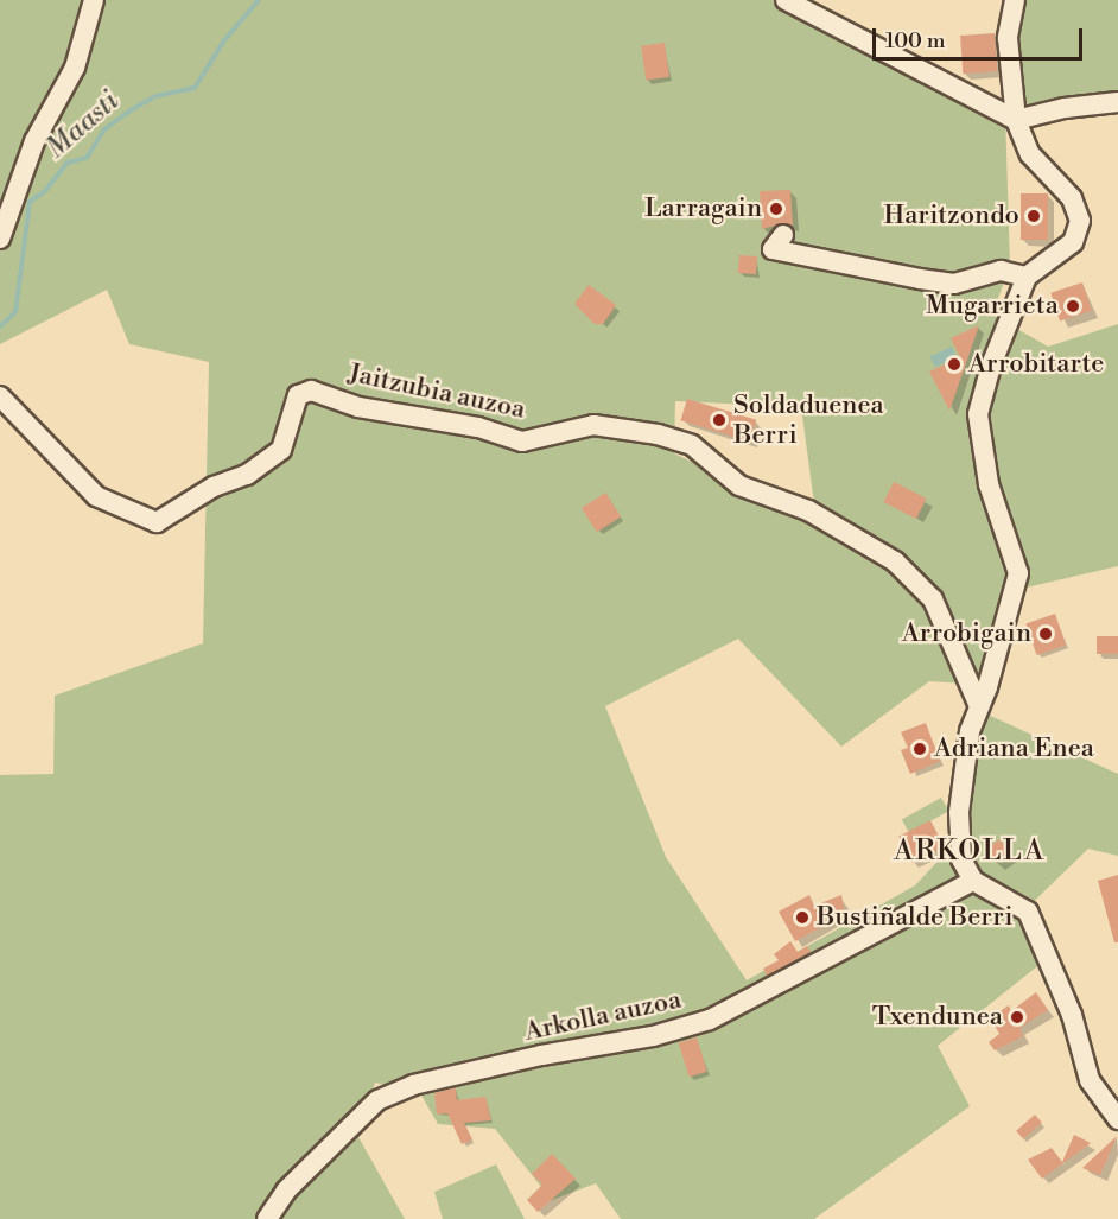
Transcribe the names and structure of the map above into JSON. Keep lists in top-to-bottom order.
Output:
{
  "streets": {
    "street": ["Jaitzubia auzoa", "Arkolla auzoa"]
  },
  "districts": ["ARKOLLA"],
  "water": ["Maasti"],
  "places": [
    "Larragain",
    "Haritzondo",
    "Mugarrieta",
    "Arrobitarte",
    "Soldaduenea Berri",
    "Arrobigain",
    "Adriana Enea",
    "Bustiñalde Berri",
    "Txendunea"
  ],
  "scale_bar": "100 m"
}
